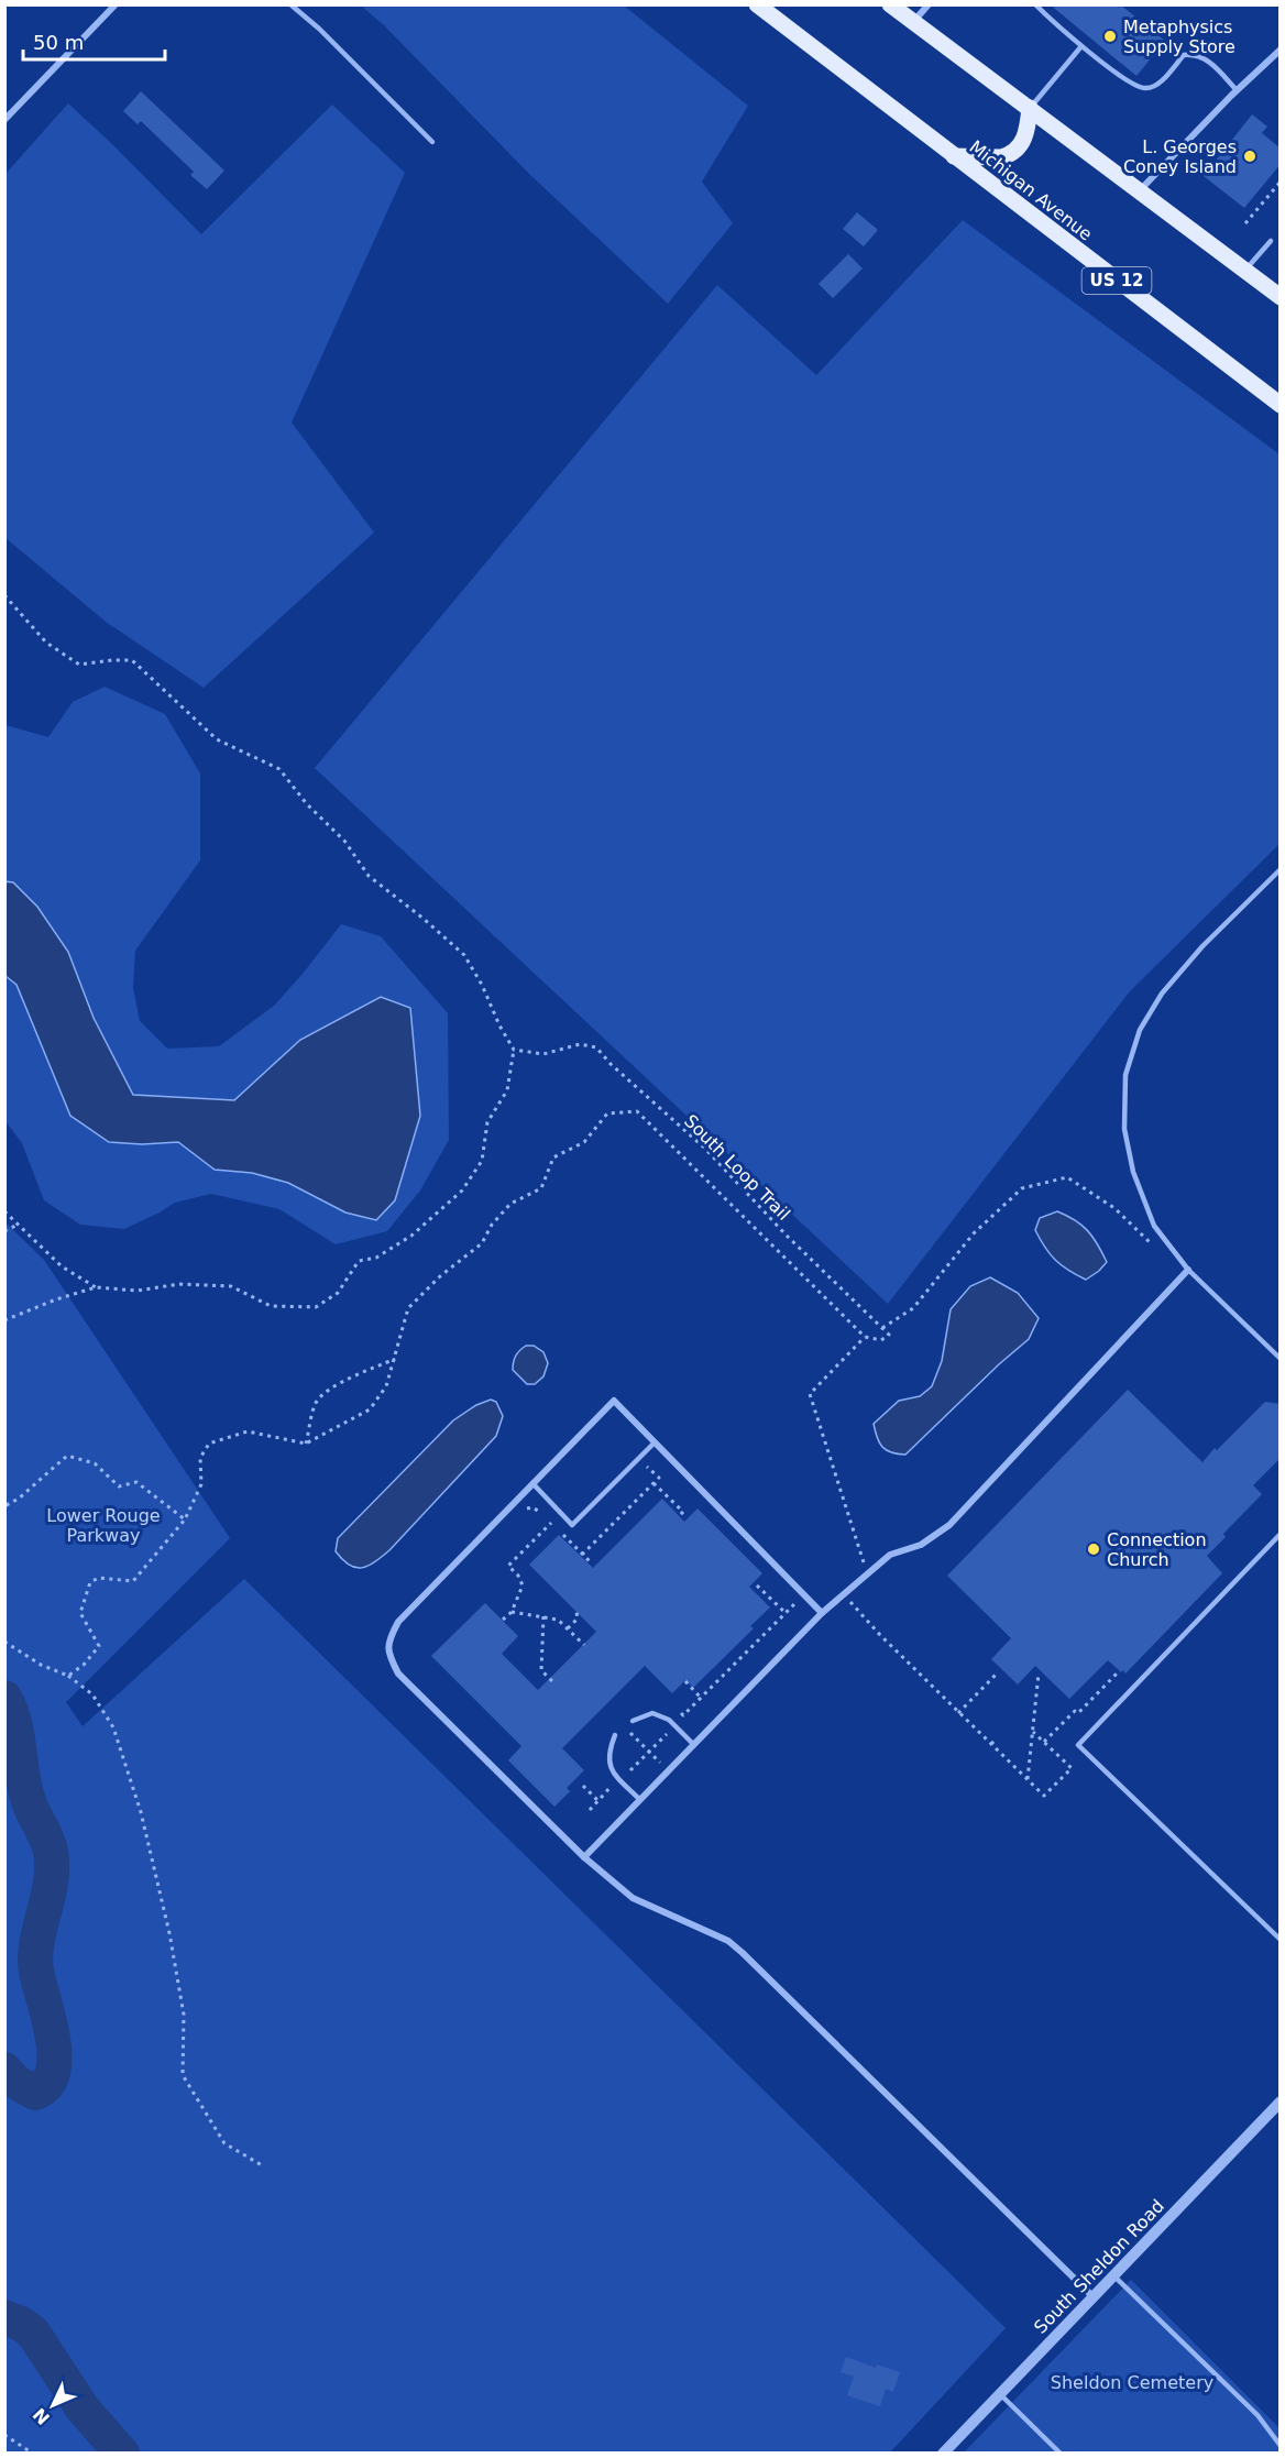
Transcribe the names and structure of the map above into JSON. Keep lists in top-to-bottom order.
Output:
{
  "streets": {
    "main road": ["Michigan Avenue", "US 12"],
    "street": ["South Sheldon Road"],
    "path": ["South Loop Trail"]
  },
  "parks": ["Lower Rouge Parkway", "Sheldon Cemetery"],
  "places": ["Metaphysics Supply Store", "L. Georges Coney Island", "Connection Church"],
  "scale_bar": "50 m",
  "north": "bottom left"
}
